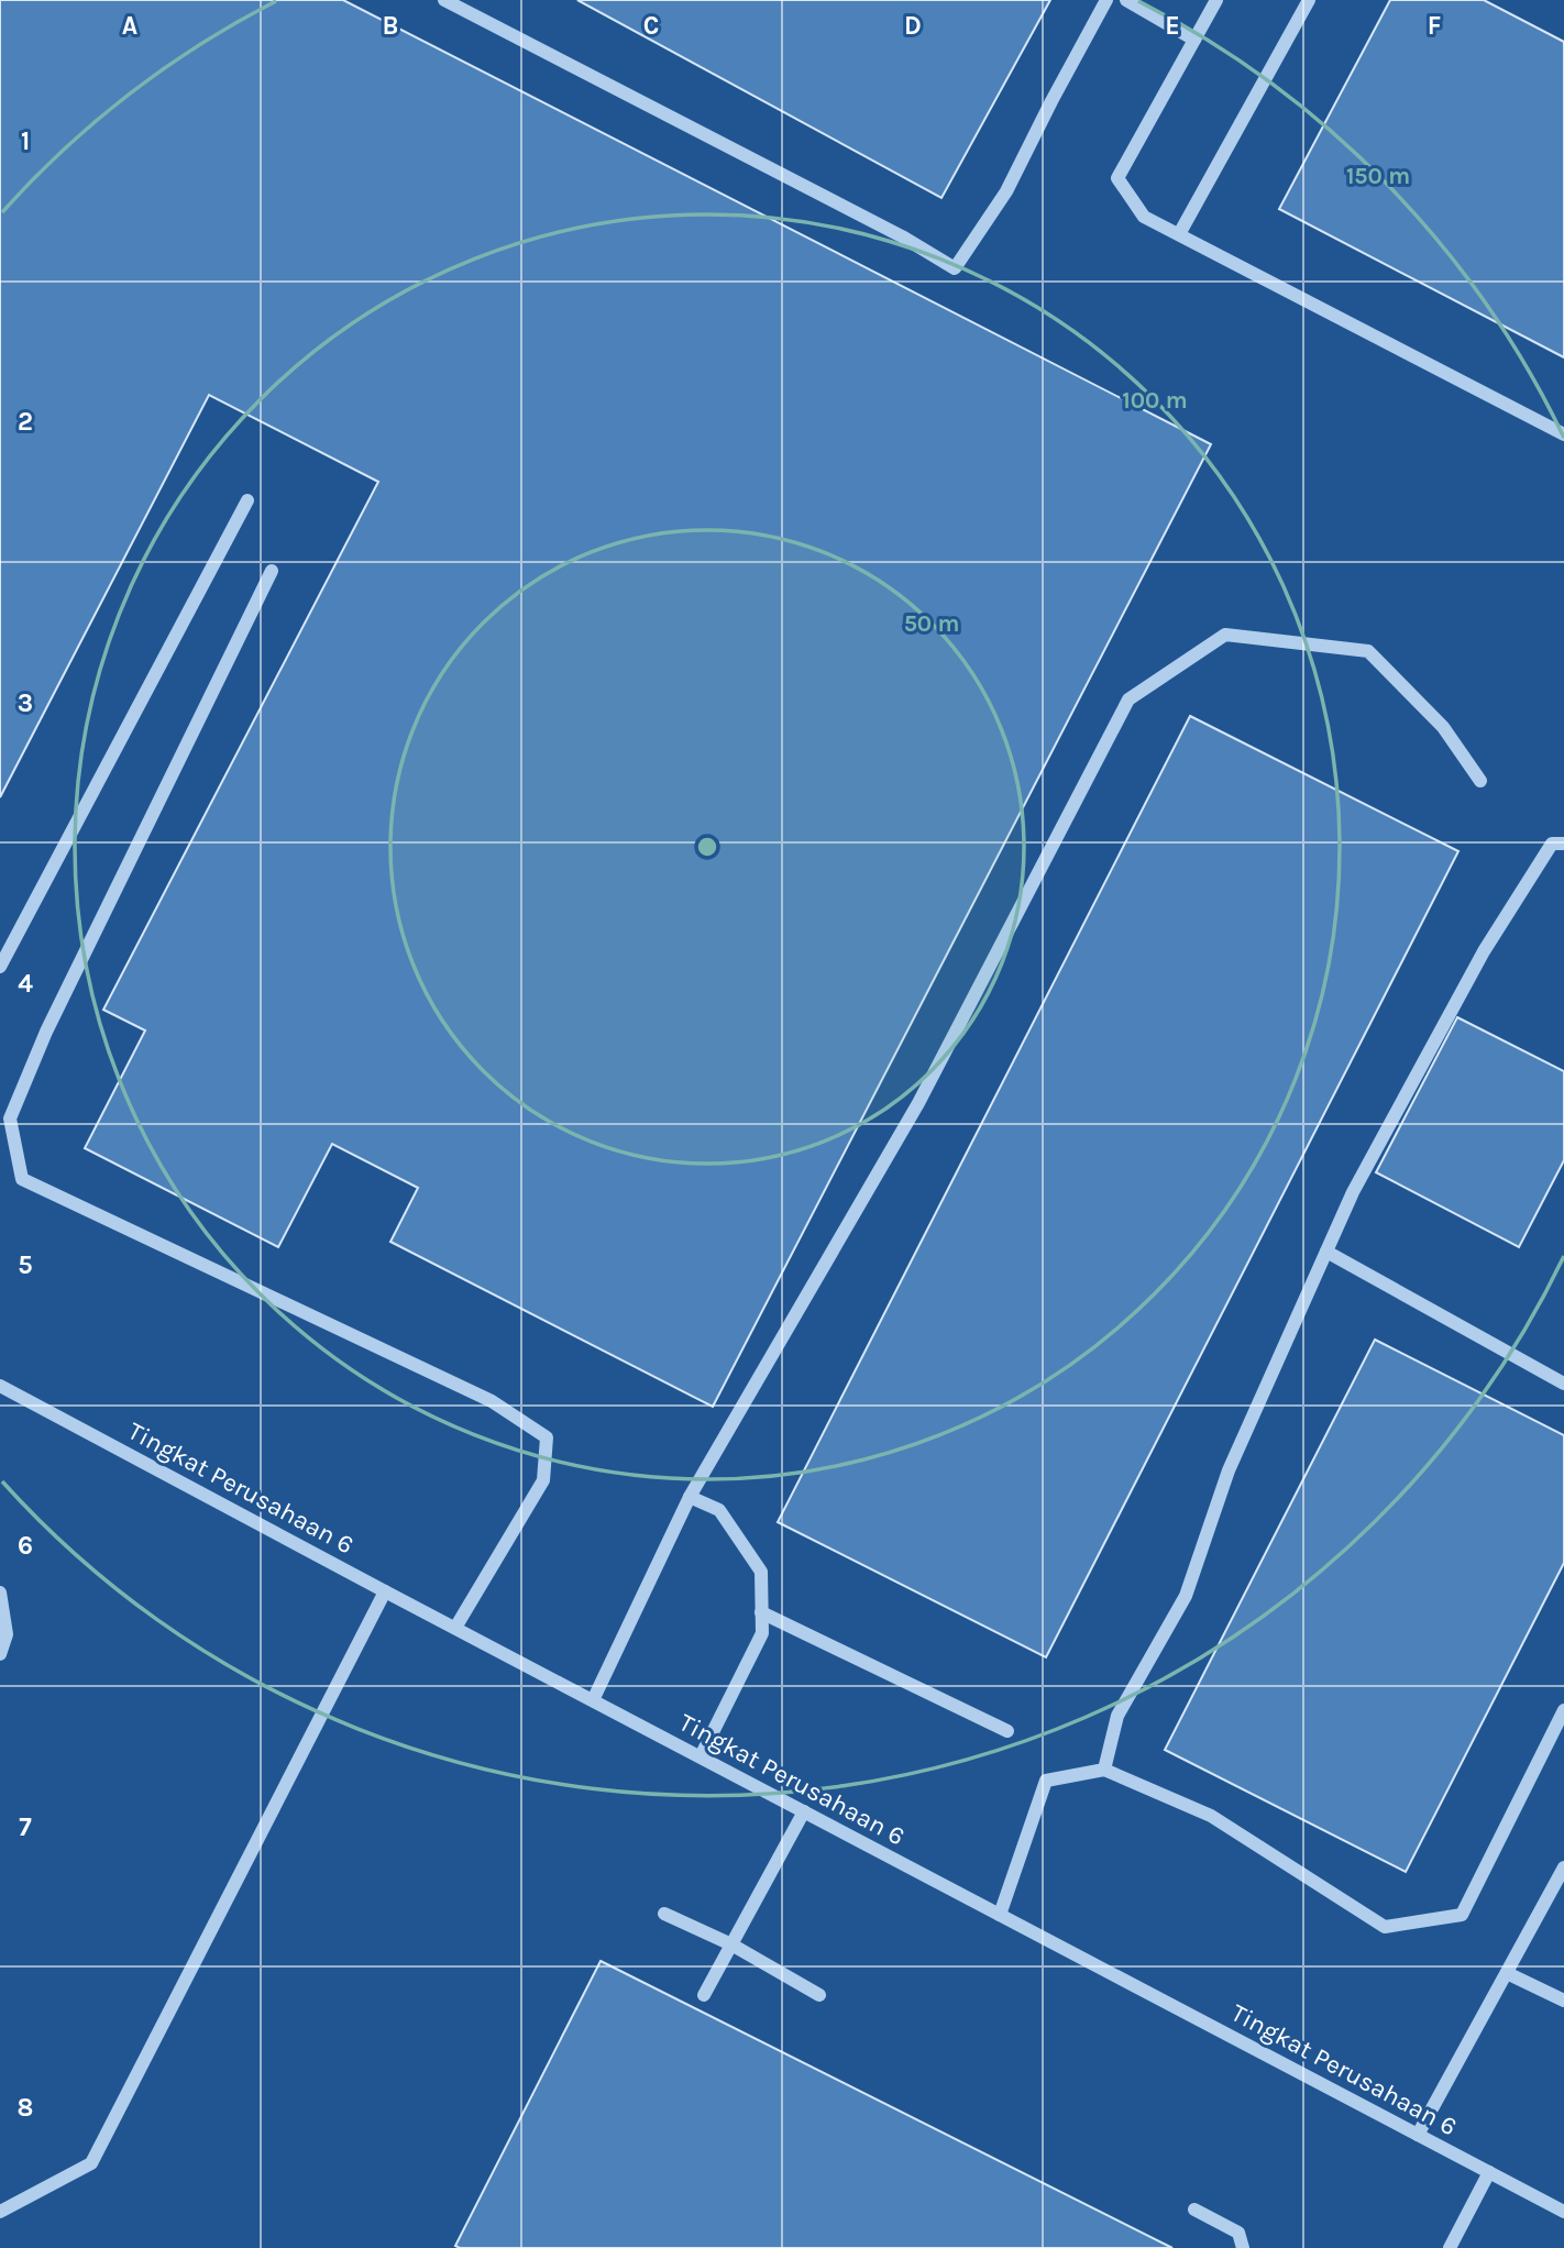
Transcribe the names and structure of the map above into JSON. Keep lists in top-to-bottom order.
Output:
{
  "streets": {
    "street": ["Tingkat Perusahaan 6"]
  },
  "grid": {
    "columns": [
      "A",
      "B",
      "C",
      "D",
      "E",
      "F"
    ],
    "rows": [
      "1",
      "2",
      "3",
      "4",
      "5",
      "6",
      "7",
      "8"
    ]
  },
  "rings": ["150 m", "100 m", "50 m"]
}
